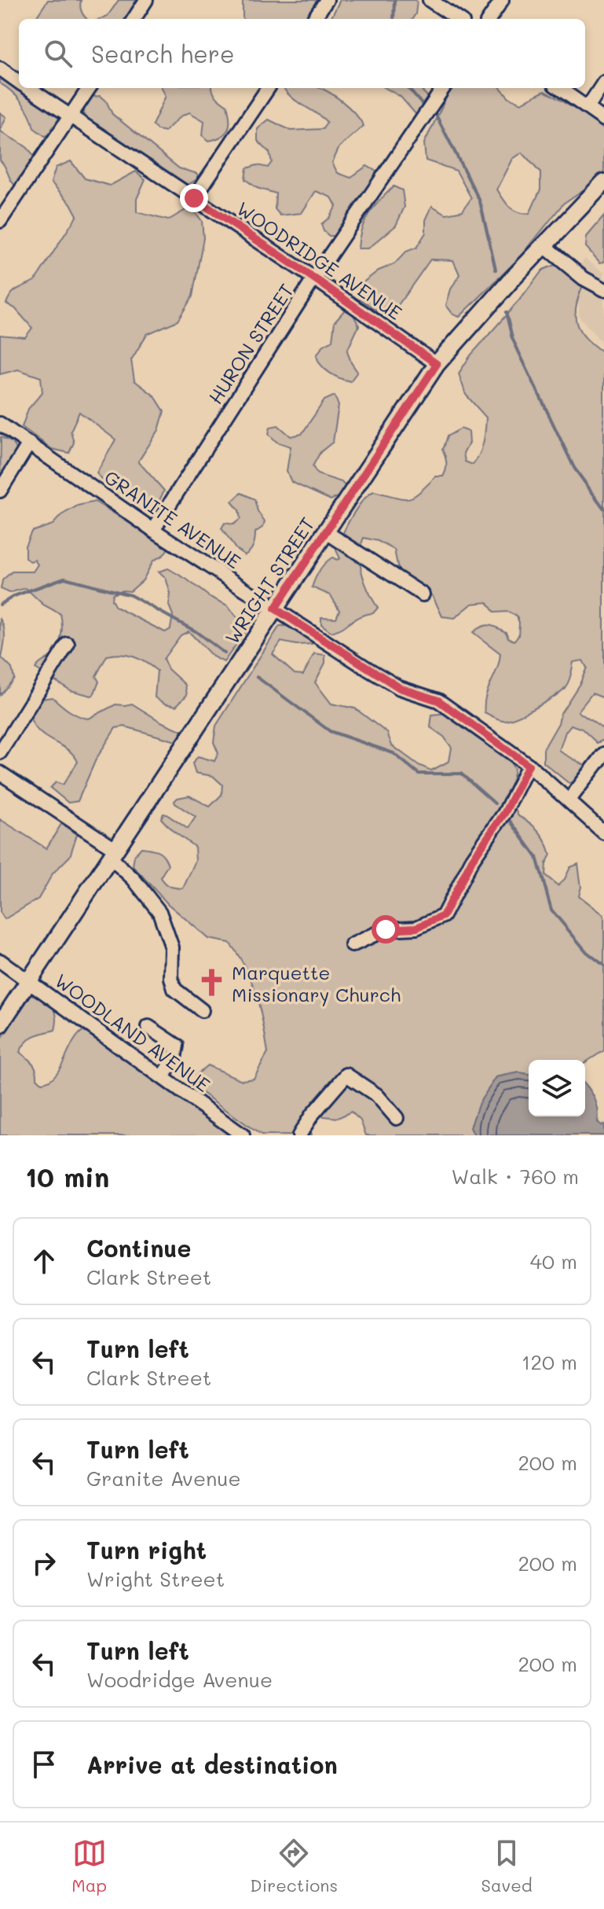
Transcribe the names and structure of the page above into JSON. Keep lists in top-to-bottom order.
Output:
{
  "streets": {
    "main road": ["WRIGHT STREET"],
    "street": [
      "WOODRIDGE AVENUE",
      "HURON STREET",
      "GRANITE AVENUE",
      "WOODLAND AVENUE"
    ]
  },
  "crossings": [
    ["WOODRIDGE AVENUE", "HURON STREET"],
    ["WOODRIDGE AVENUE", "WRIGHT STREET"],
    ["HURON STREET", "GRANITE AVENUE"],
    ["GRANITE AVENUE", "WRIGHT STREET"],
    ["WRIGHT STREET", "WOODLAND AVENUE"]
  ],
  "places": {
    "church": ["Marquette Missionary Church"]
  },
  "page": {
    "search": "Search here",
    "heading": ["10 min", "Walk · 760 m"],
    "list": [
      ["Continue", "Clark Street", "40 m"],
      ["Turn left", "Clark Street", "120 m"],
      ["Turn left", "Granite Avenue", "200 m"],
      ["Turn right", "Wright Street", "200 m"],
      ["Turn left", "Woodridge Avenue", "200 m"],
      "Arrive at destination"
    ],
    "nav": ["Map", "Directions", "Saved"]
  }
}
